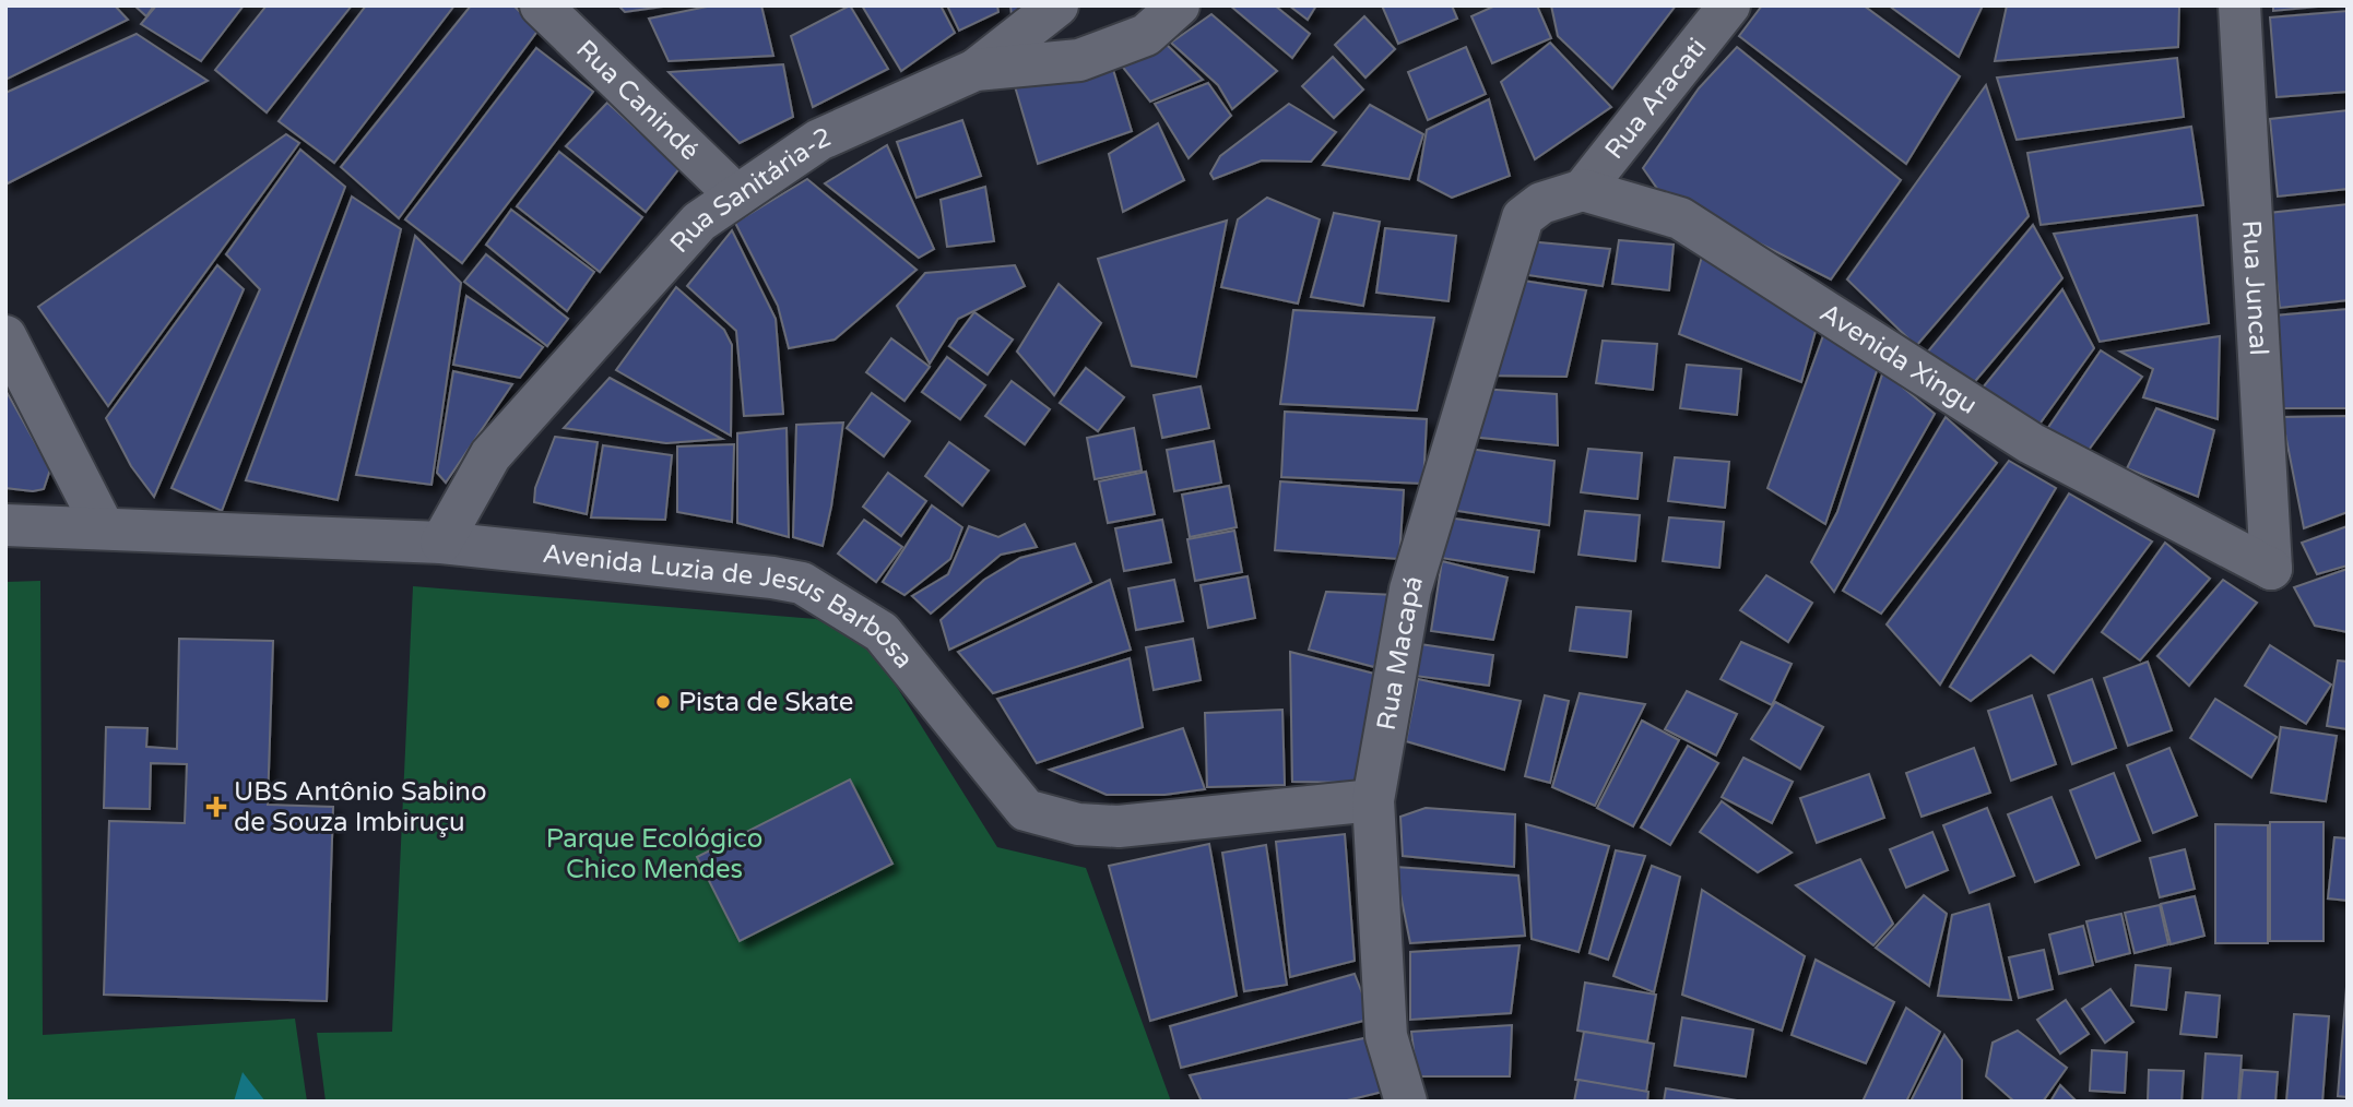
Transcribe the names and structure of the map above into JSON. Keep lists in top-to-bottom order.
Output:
{
  "streets": {
    "street": [
      "Rua Aracati",
      "Rua Canindé",
      "Rua Sanitária-2",
      "Rua Juncal",
      "Avenida Xingu",
      "Avenida Luzia de Jesus Barbosa",
      "Rua Macapá"
    ]
  },
  "crossings": [
    ["Rua Aracati", "Avenida Xingu"],
    ["Rua Aracati", "Rua Macapá"],
    ["Rua Canindé", "Rua Sanitária-2"],
    ["Rua Sanitária-2", "Avenida Luzia de Jesus Barbosa"],
    ["Rua Juncal", "Avenida Xingu"],
    ["Avenida Xingu", "Rua Macapá"],
    ["Avenida Luzia de Jesus Barbosa", "Rua Macapá"]
  ],
  "parks": ["Parque Ecológico Chico Mendes"],
  "places": {
    "other": ["Pista de Skate"],
    "health": ["UBS Antônio Sabino de Souza Imbiruçu"]
  }
}
